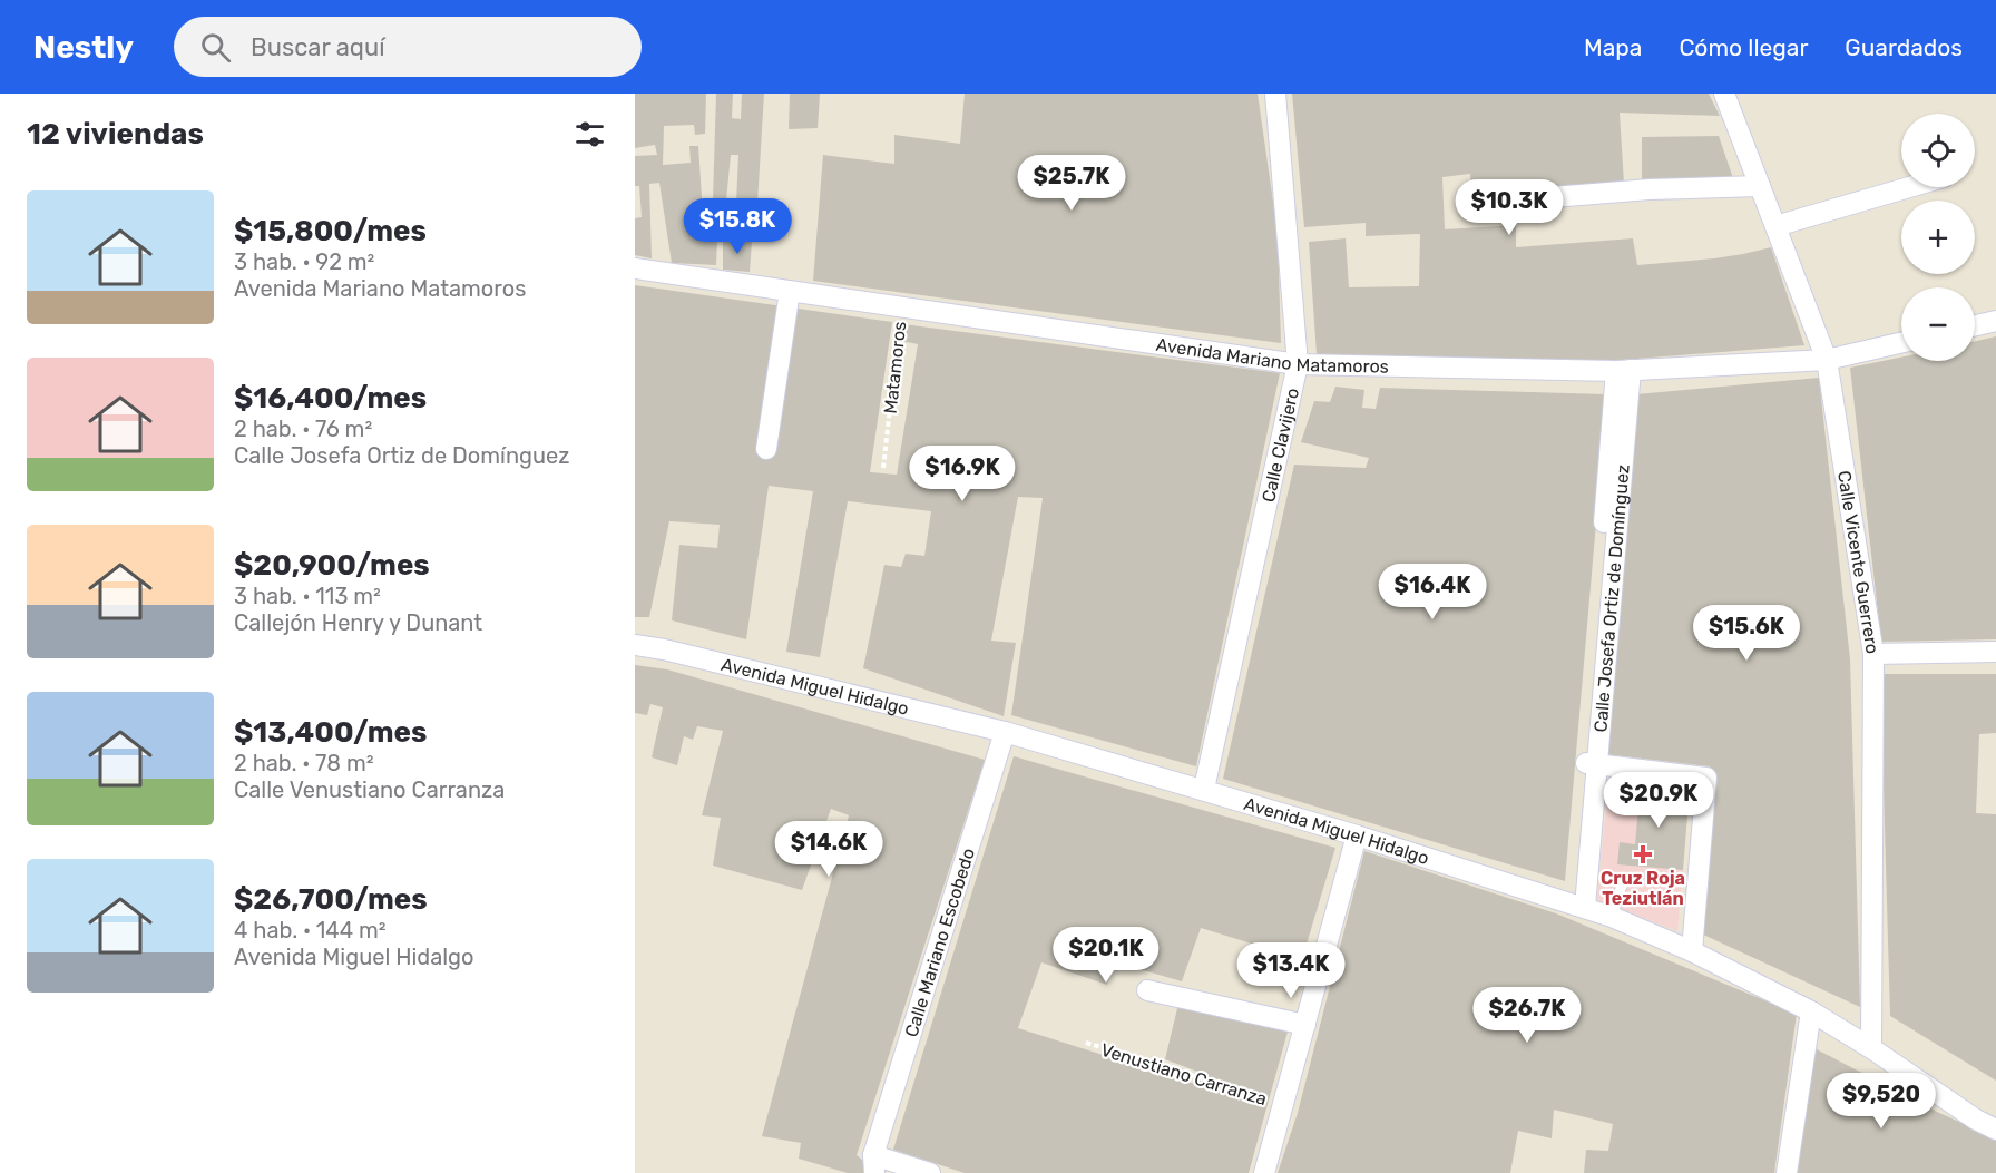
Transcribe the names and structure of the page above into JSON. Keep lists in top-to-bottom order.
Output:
{
  "streets": {
    "street": [
      "Avenida Mariano Matamoros",
      "Calle Clavijero",
      "Calle Vicente Guerrero",
      "Calle Josefa Ortiz de Domínguez",
      "Avenida Miguel Hidalgo",
      "Calle Mariano Escobedo"
    ],
    "path": ["Matamoros", "Venustiano Carranza"]
  },
  "crossings": [
    ["Avenida Mariano Matamoros", "Matamoros"],
    ["Avenida Mariano Matamoros", "Calle Clavijero"],
    ["Avenida Mariano Matamoros", "Calle Vicente Guerrero"],
    ["Avenida Mariano Matamoros", "Calle Josefa Ortiz de Domínguez"],
    ["Calle Clavijero", "Avenida Miguel Hidalgo"],
    ["Calle Vicente Guerrero", "Avenida Miguel Hidalgo"],
    ["Calle Josefa Ortiz de Domínguez", "Avenida Miguel Hidalgo"],
    ["Avenida Miguel Hidalgo", "Calle Mariano Escobedo"]
  ],
  "places": {
    "health": ["Cruz Roja Teziutlán"]
  },
  "page": {
    "header": "Nestly",
    "search": "Buscar aquí",
    "nav": ["Mapa", "Cómo llegar", "Guardados"],
    "heading": "12 viviendas",
    "map_buttons": ["+", "−"],
    "price": [
      "$25.7K",
      "$10.3K",
      "$15.8K",
      "$16.9K",
      "$16.4K",
      "$15.6K",
      "$20.9K",
      "$14.6K",
      "$20.1K",
      "$13.4K",
      "$26.7K",
      "$9,520"
    ],
    "list": [
      {
        "name": "$15,800/mes",
        "note": "3 hab. · 92 m² · Avenida Mariano Matamoros"
      },
      {
        "name": "$16,400/mes",
        "note": "2 hab. · 76 m² · Calle Josefa Ortiz de Domínguez"
      },
      {
        "name": "$20,900/mes",
        "note": "3 hab. · 113 m² · Callejón Henry y Dunant"
      },
      {
        "name": "$13,400/mes",
        "note": "2 hab. · 78 m² · Calle Venustiano Carranza"
      },
      {
        "name": "$26,700/mes",
        "note": "4 hab. · 144 m² · Avenida Miguel Hidalgo"
      }
    ]
  }
}
